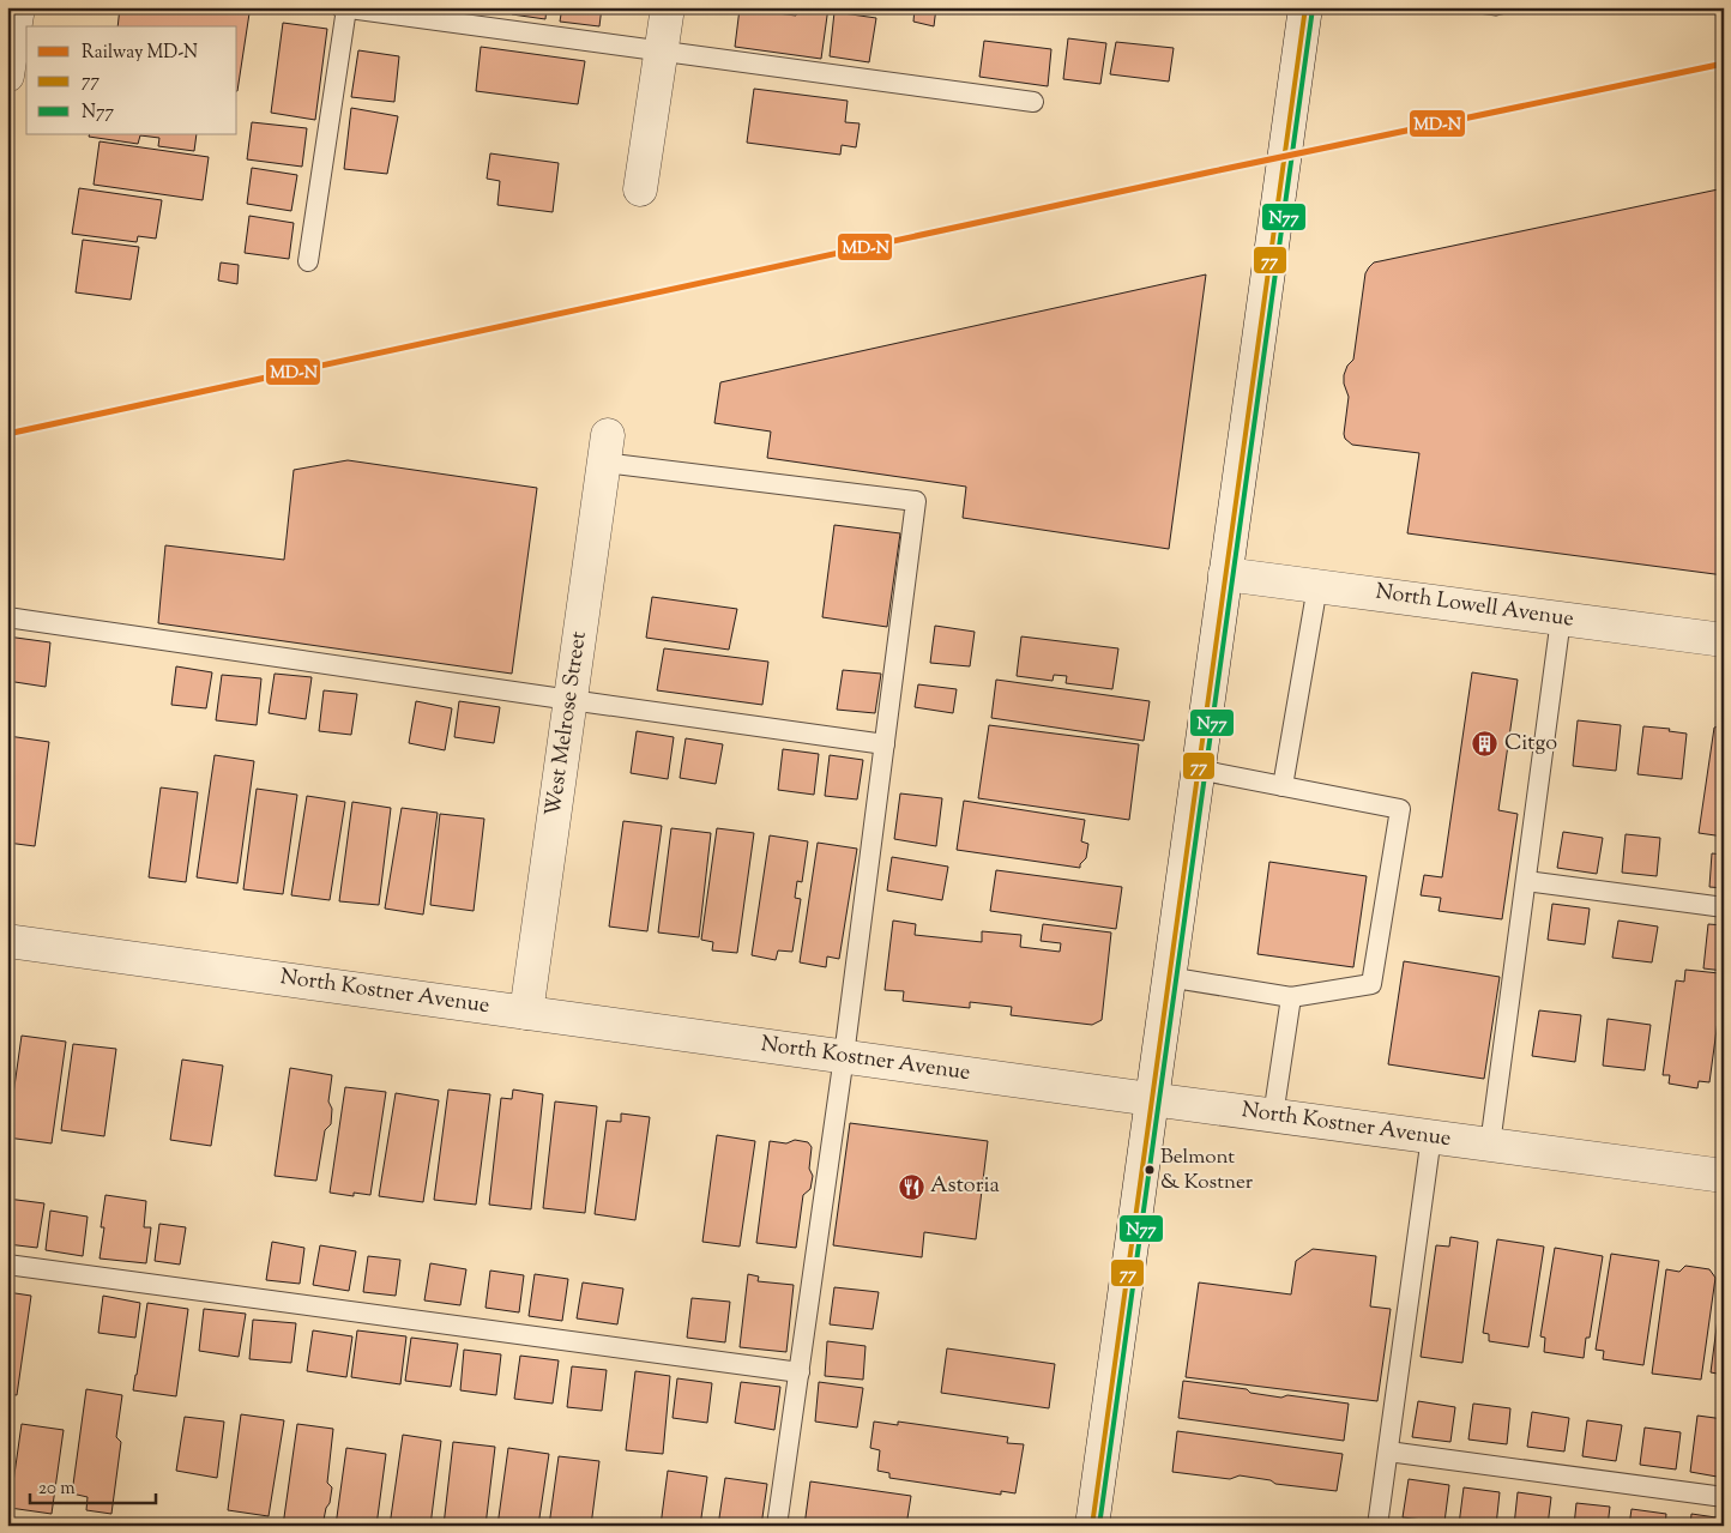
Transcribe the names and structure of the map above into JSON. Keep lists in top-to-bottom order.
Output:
{
  "streets": {
    "street": ["North Lowell Avenue", "West Melrose Street", "North Kostner Avenue"]
  },
  "crossings": [
    ["West Melrose Street", "North Kostner Avenue"]
  ],
  "places": {
    "building": ["Citgo"],
    "other": ["Belmont & Kostner"],
    "restaurant": ["Astoria"]
  },
  "lines": ["transit line 77", "transit line N77", "rail line MD-N"],
  "legend": ["Railway MD-N", "77", "N77"],
  "scale_bar": "20 m"
}
